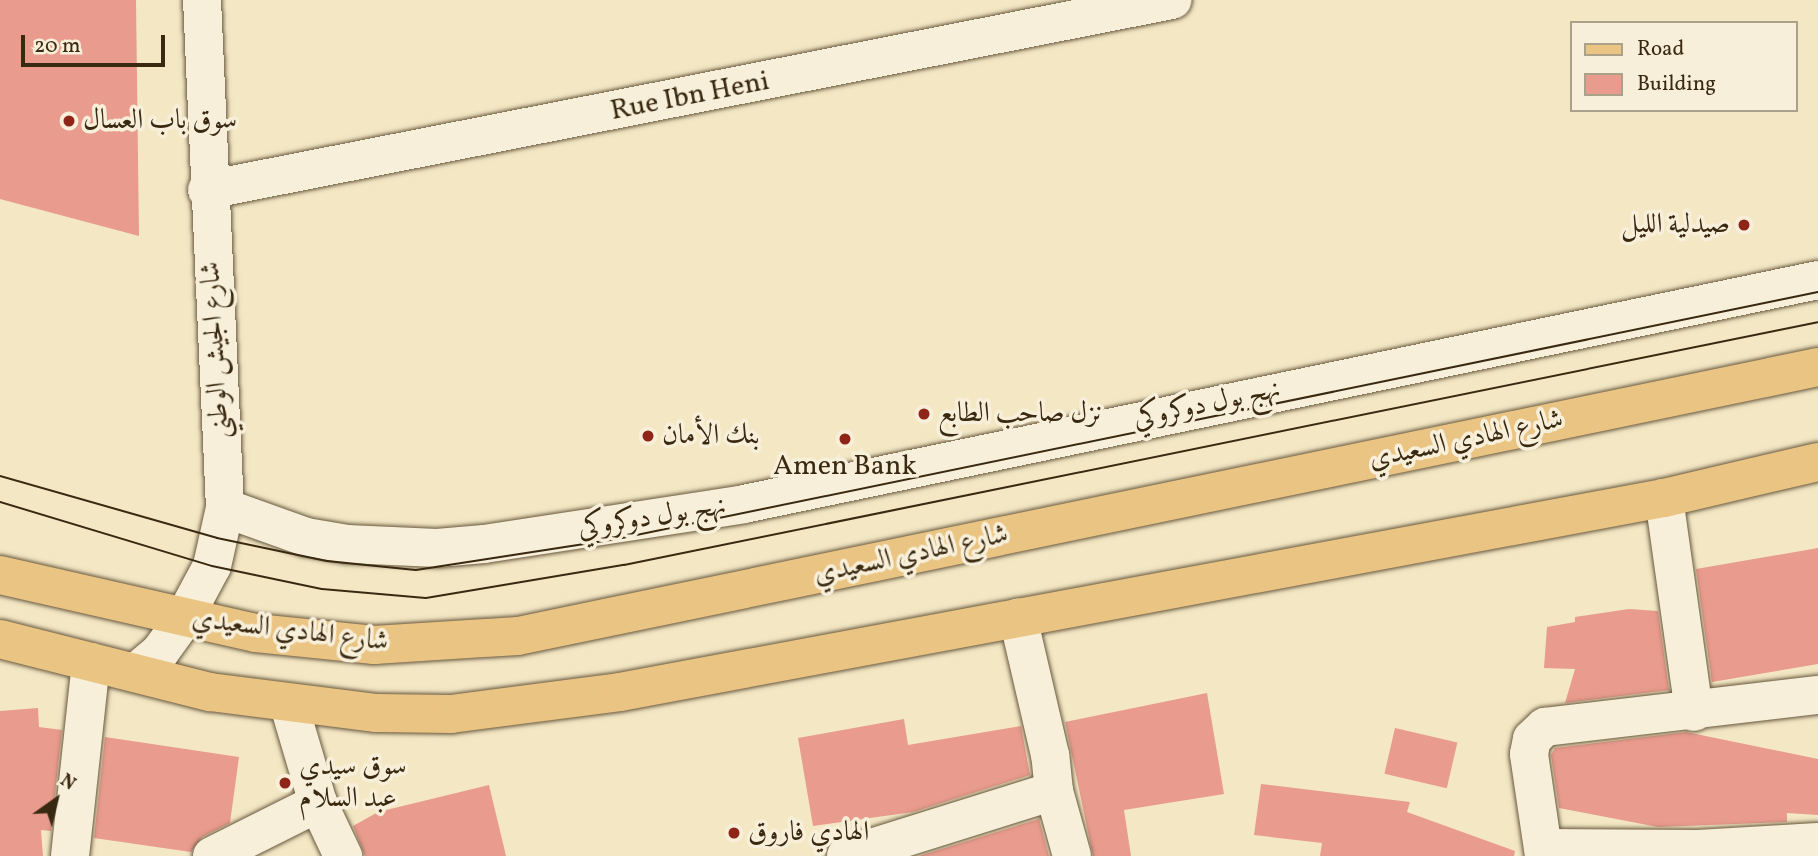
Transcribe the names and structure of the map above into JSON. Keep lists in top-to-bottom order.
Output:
{
  "streets": {
    "main road": ["شارع الهادي السعيدي"],
    "street": ["Rue Ibn Heni", "شارع الجيش الوطني", "نهج بول دوكروكي"]
  },
  "crossings": [
    ["Rue Ibn Heni", "شارع الجيش الوطني"],
    ["شارع الجيش الوطني", "نهج بول دوكروكي"],
    ["شارع الجيش الوطني", "شارع الهادي السعيدي"]
  ],
  "places": [
    "سوق باب العسال",
    "صيدلية الليل",
    "نزل صاحب الطابع",
    "بنك الأمان",
    "Amen Bank",
    "سوق سيدي عبد السلام",
    "الهادي فاروق"
  ],
  "legend": ["Road", "Building"],
  "scale_bar": "20 m",
  "north": "top right"
}
